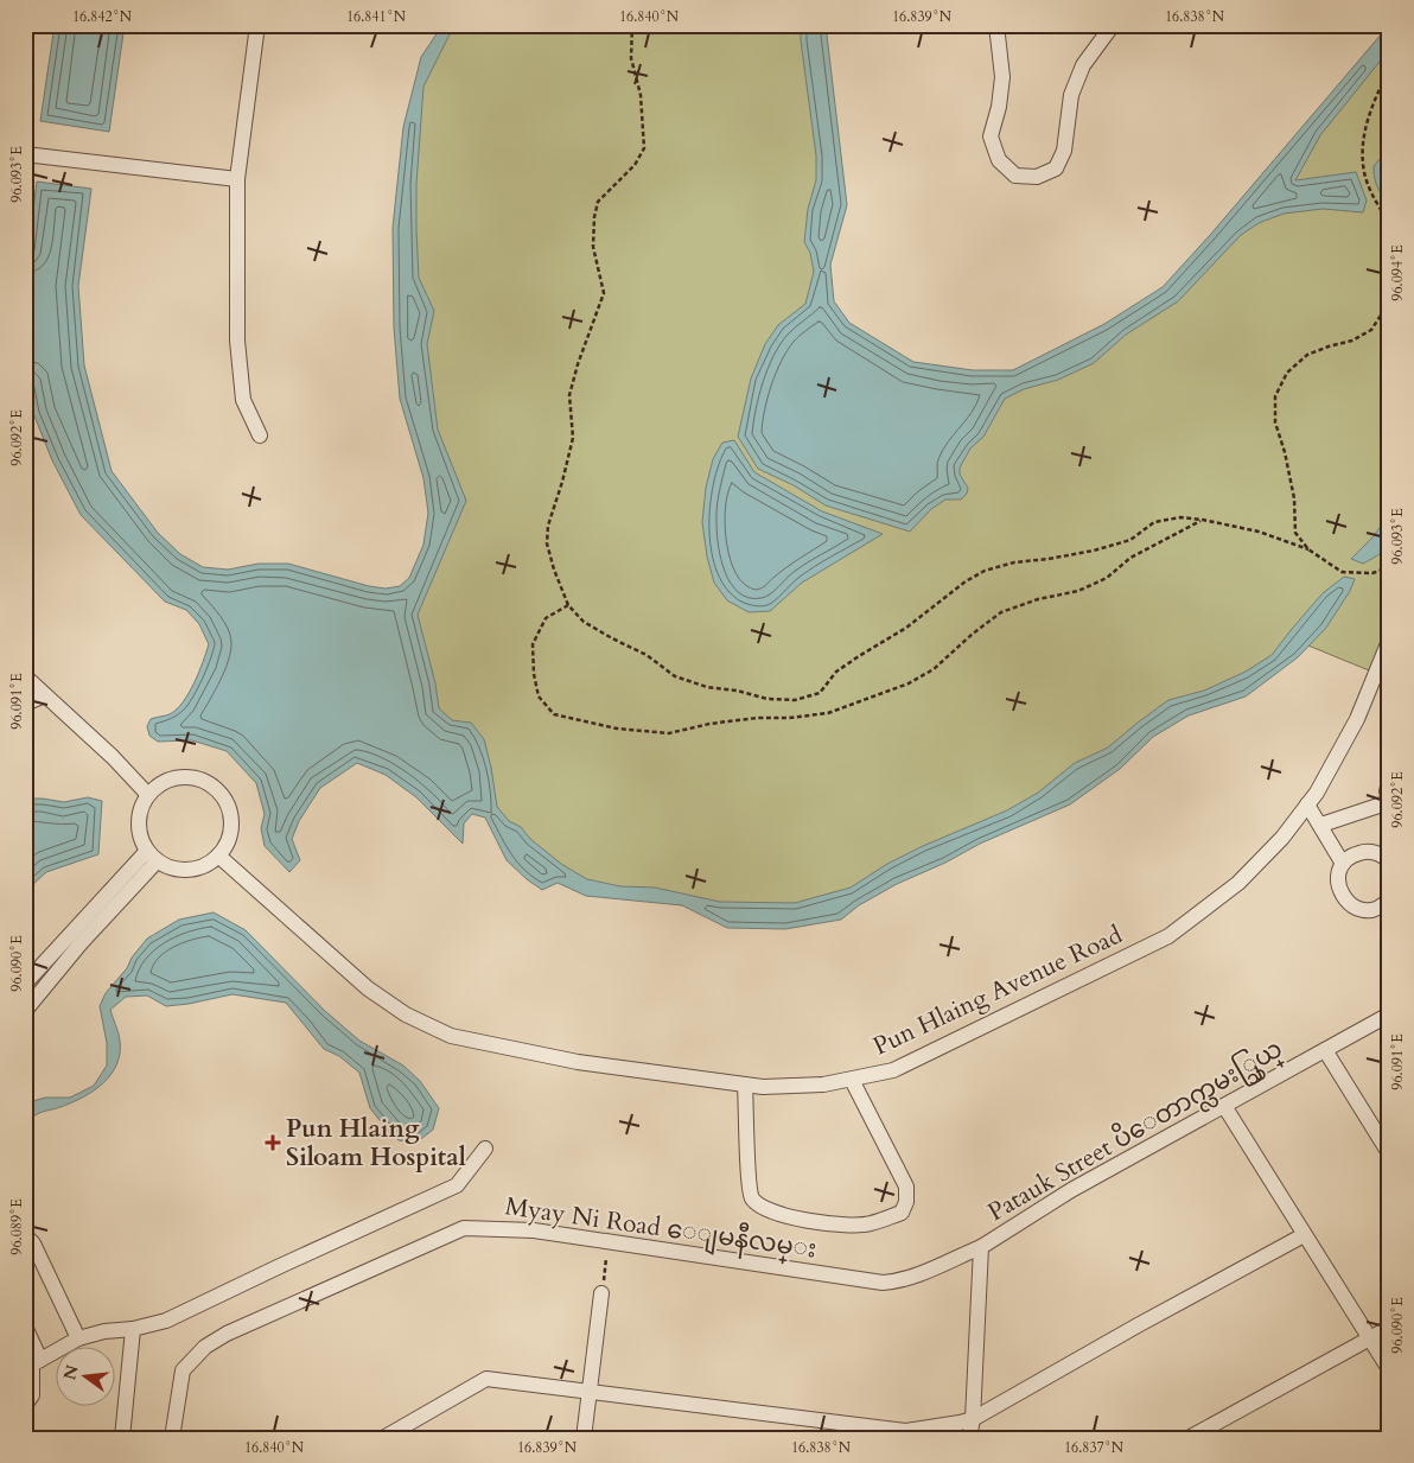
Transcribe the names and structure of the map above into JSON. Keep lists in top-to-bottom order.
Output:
{
  "streets": {
    "street": ["Pun Hlaing Avenue Road", "Patauk Street ပိေတာက္လမး္သြယ္", "Myay Ni Road ေျမနီလမ္း"]
  },
  "crossings": [
    ["Patauk Street ပိေတာက္လမး္သြယ္", "Myay Ni Road ေျမနီလမ္း"]
  ],
  "places": {
    "health": ["Pun Hlaing Siloam Hospital"]
  },
  "north": "left",
  "coordinates": [
    "16.842°N",
    "16.841°N",
    "16.840°N",
    "16.839°N",
    "16.838°N",
    "96.093°E",
    "96.094°E",
    "96.092°E",
    "96.091°E",
    "96.090°E",
    "96.089°E",
    "16.837°N"
  ]
}
